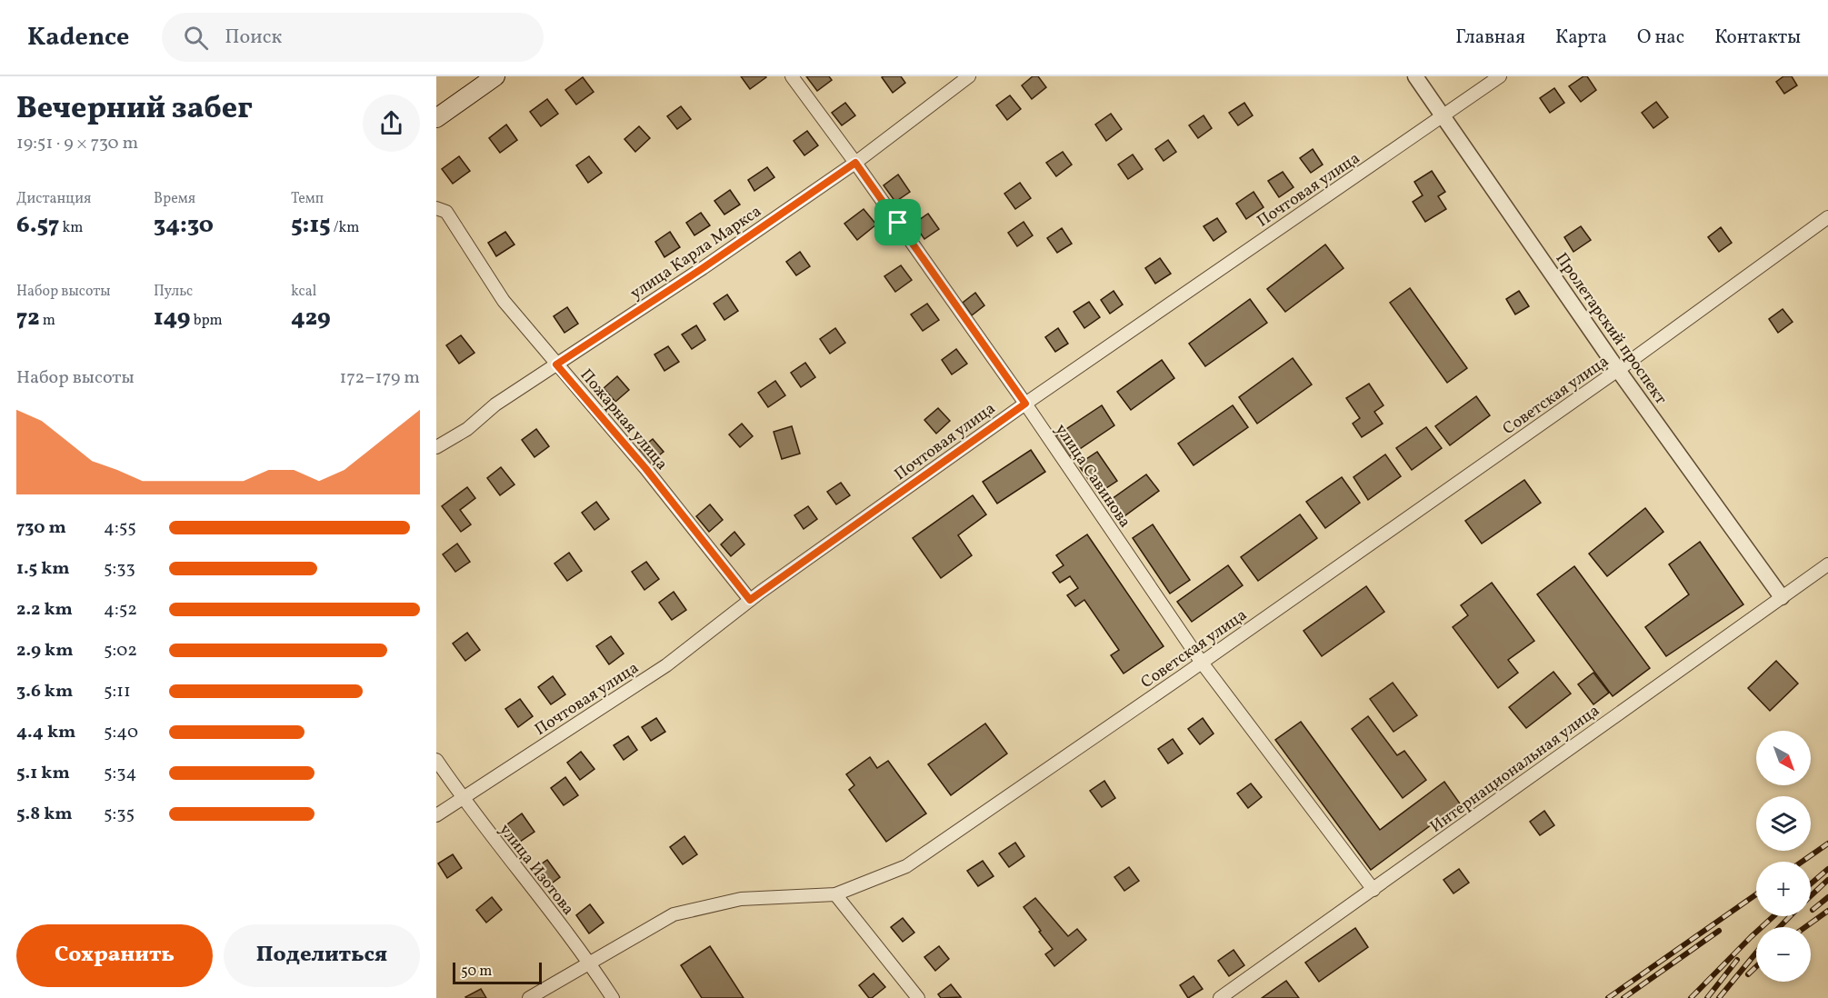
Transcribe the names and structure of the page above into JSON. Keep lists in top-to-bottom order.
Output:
{
  "streets": {
    "street": [
      "Почтовая улица",
      "улица Карла Маркса",
      "Пролетарский проспект",
      "Советская улица",
      "Пожарная улица",
      "улица Савинова",
      "Интернациональная улица",
      "улица Изотова"
    ]
  },
  "crossings": [
    ["Почтовая улица", "Пролетарский проспект"],
    ["Почтовая улица", "Пожарная улица"],
    ["Почтовая улица", "улица Савинова"],
    ["Почтовая улица", "улица Изотова"],
    ["улица Карла Маркса", "Пожарная улица"],
    ["улица Карла Маркса", "улица Савинова"],
    ["Пролетарский проспект", "Советская улица"],
    ["Пролетарский проспект", "Интернациональная улица"],
    ["Советская улица", "улица Савинова"],
    ["Советская улица", "улица Изотова"],
    ["улица Савинова", "Интернациональная улица"]
  ],
  "scale_bar": "50 m",
  "north": "bottom right",
  "page": {
    "header": "Kadence",
    "search": "Поиск",
    "nav": [
      "Главная",
      "Карта",
      "О нас",
      "Контакты"
    ],
    "heading": ["Вечерний забег", "19:51 · 9 × 730 m"],
    "stats": [
      ["Дистанция", "6.57 km"],
      ["Время", "34:30"],
      ["Темп", "5:15 /km"],
      ["Набор высоты", "72 m"],
      ["Пульс", "149 bpm"],
      ["kcal", "429"]
    ],
    "chart": ["Набор высоты", "172–179 m"],
    "list": [
      {
        "name": "730 m",
        "note": "4:55"
      },
      {
        "name": "1.5 km",
        "note": "5:33"
      },
      {
        "name": "2.2 km",
        "note": "4:52"
      },
      {
        "name": "2.9 km",
        "note": "5:02"
      },
      {
        "name": "3.6 km",
        "note": "5:11"
      },
      {
        "name": "4.4 km",
        "note": "5:40"
      },
      {
        "name": "5.1 km",
        "note": "5:34"
      },
      {
        "name": "5.8 km",
        "note": "5:35"
      }
    ],
    "map_buttons": ["+", "−"],
    "buttons": ["Сохранить", "Поделиться"],
    "scale": "50 m"
  }
}
